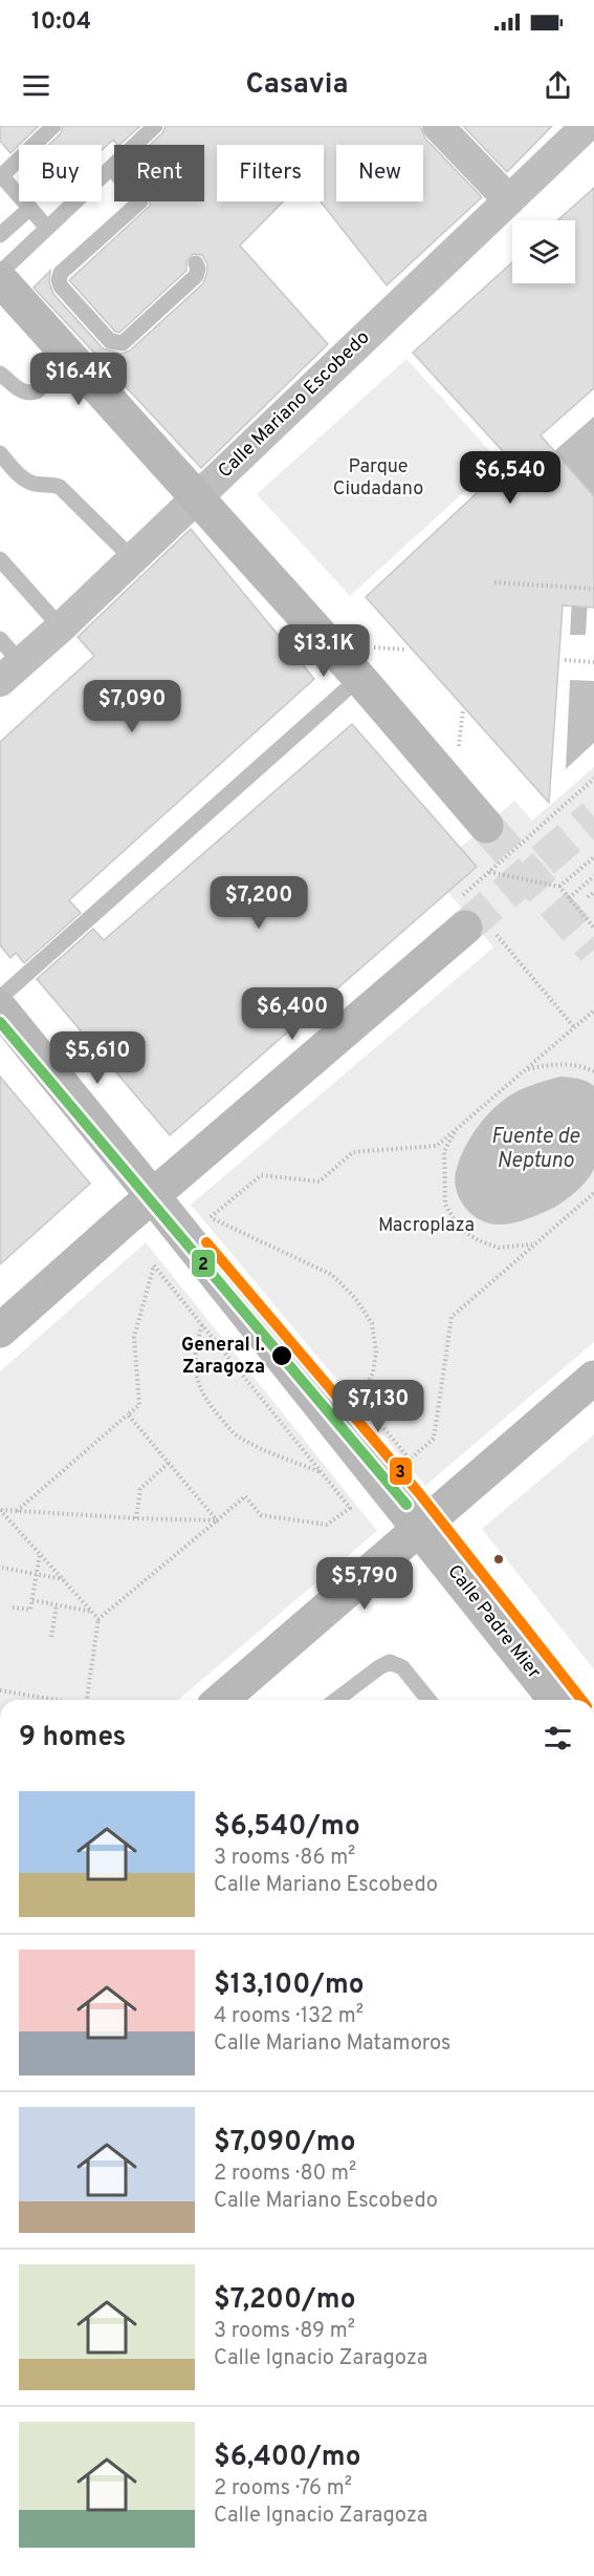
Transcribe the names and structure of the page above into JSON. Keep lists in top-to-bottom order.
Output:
{
  "streets": {
    "street": ["Calle Mariano Escobedo", "Calle Padre Mier"]
  },
  "water": ["Fuente de Neptuno"],
  "parks": ["Parque Ciudadano", "Macroplaza"],
  "places": ["General I. Zaragoza"],
  "lines": ["metro line 2", "metro line 3"],
  "page": {
    "status": "10:04",
    "header": "Casavia",
    "chip": [
      "Buy",
      "Rent",
      "Filters",
      "New"
    ],
    "price": [
      "$16.4K",
      "$6,540",
      "$13.1K",
      "$7,090",
      "$7,200",
      "$6,400",
      "$5,610",
      "$7,130",
      "$5,790"
    ],
    "heading": "9 homes",
    "list": [
      {
        "name": "$6,540/mo",
        "note": "3 rooms · 86 m² · Calle Mariano Escobedo"
      },
      {
        "name": "$13,100/mo",
        "note": "4 rooms · 132 m² · Calle Mariano Matamoros"
      },
      {
        "name": "$7,090/mo",
        "note": "2 rooms · 80 m² · Calle Mariano Escobedo"
      },
      {
        "name": "$7,200/mo",
        "note": "3 rooms · 89 m² · Calle Ignacio Zaragoza"
      },
      {
        "name": "$6,400/mo",
        "note": "2 rooms · 76 m² · Calle Ignacio Zaragoza"
      }
    ]
  }
}
